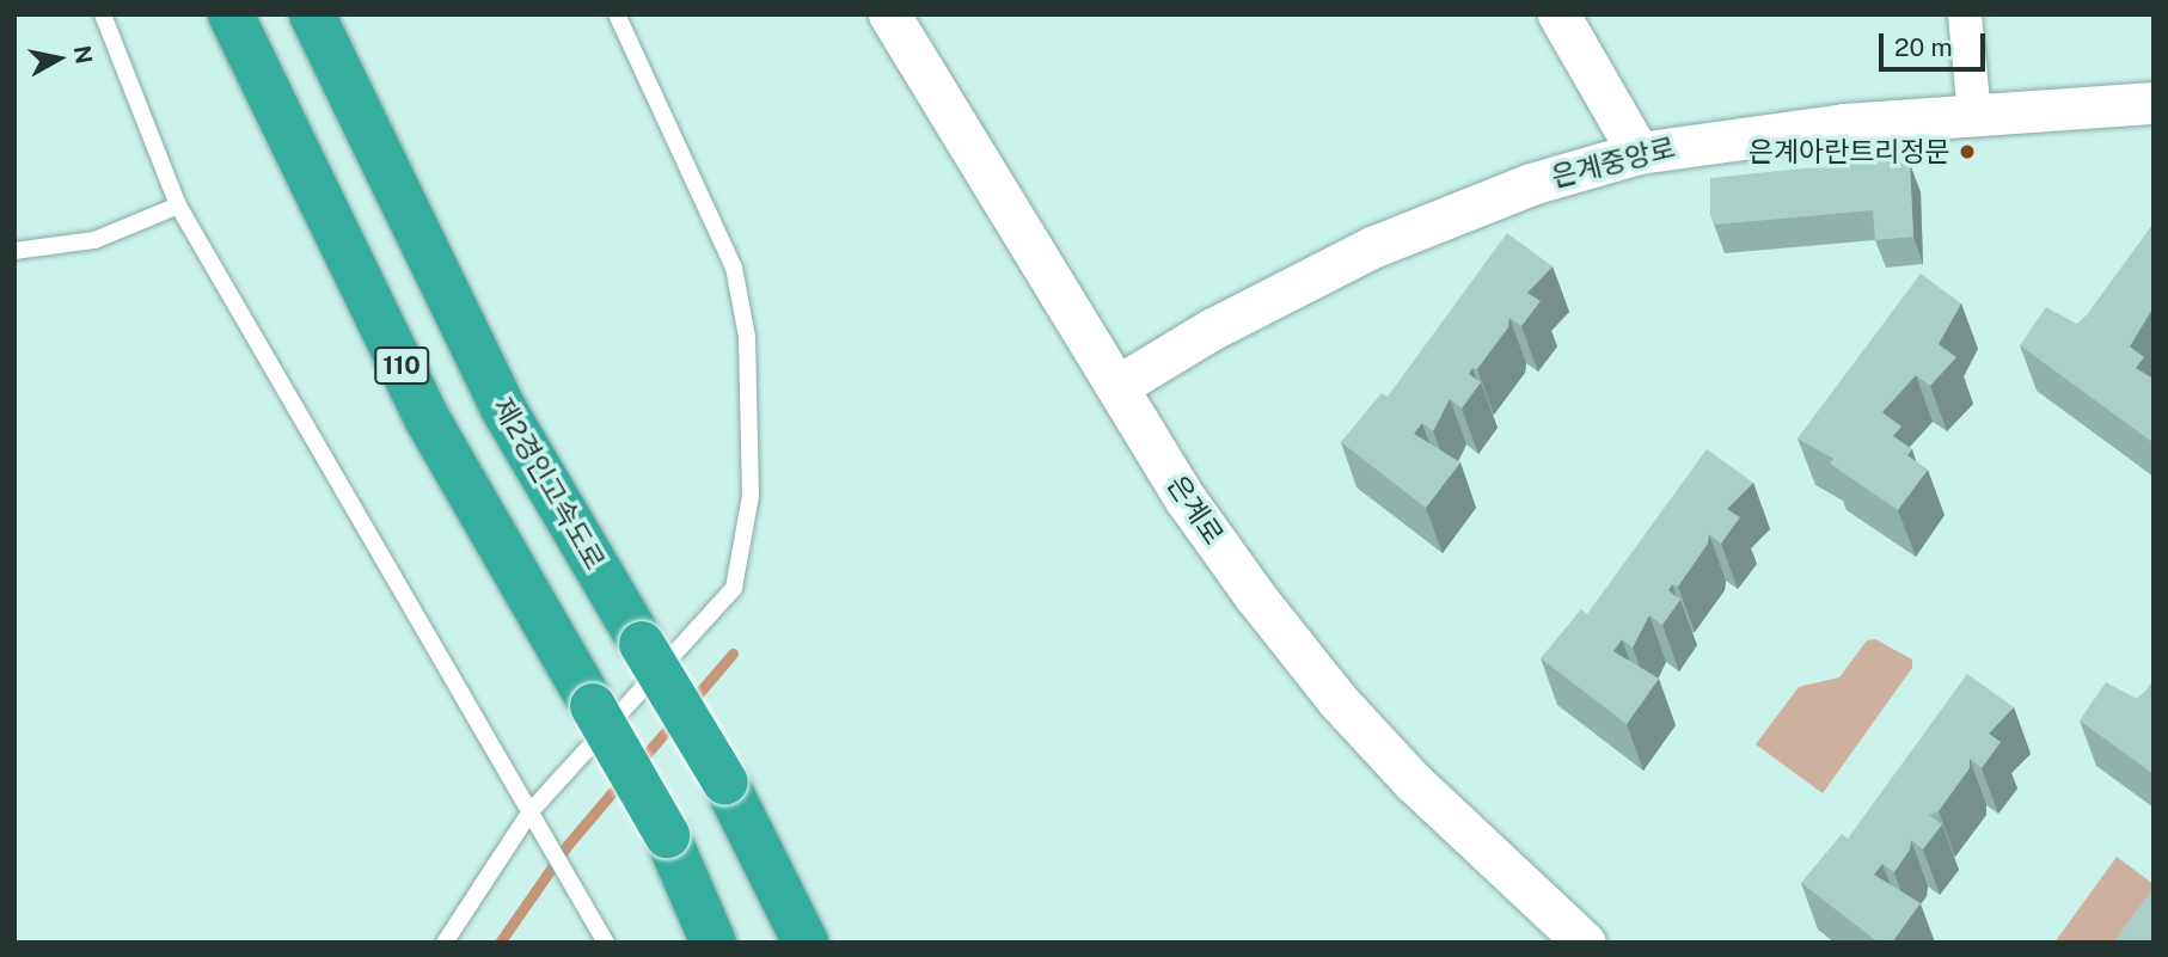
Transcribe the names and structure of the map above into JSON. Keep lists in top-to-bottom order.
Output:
{
  "streets": {
    "highway": ["110", "제2경인고속도로"],
    "street": ["은계중앙로", "은계로"]
  },
  "crossings": [
    ["은계중앙로", "은계로"]
  ],
  "places": ["은계아란트리정문"],
  "scale_bar": "20 m",
  "north": "right"
}
